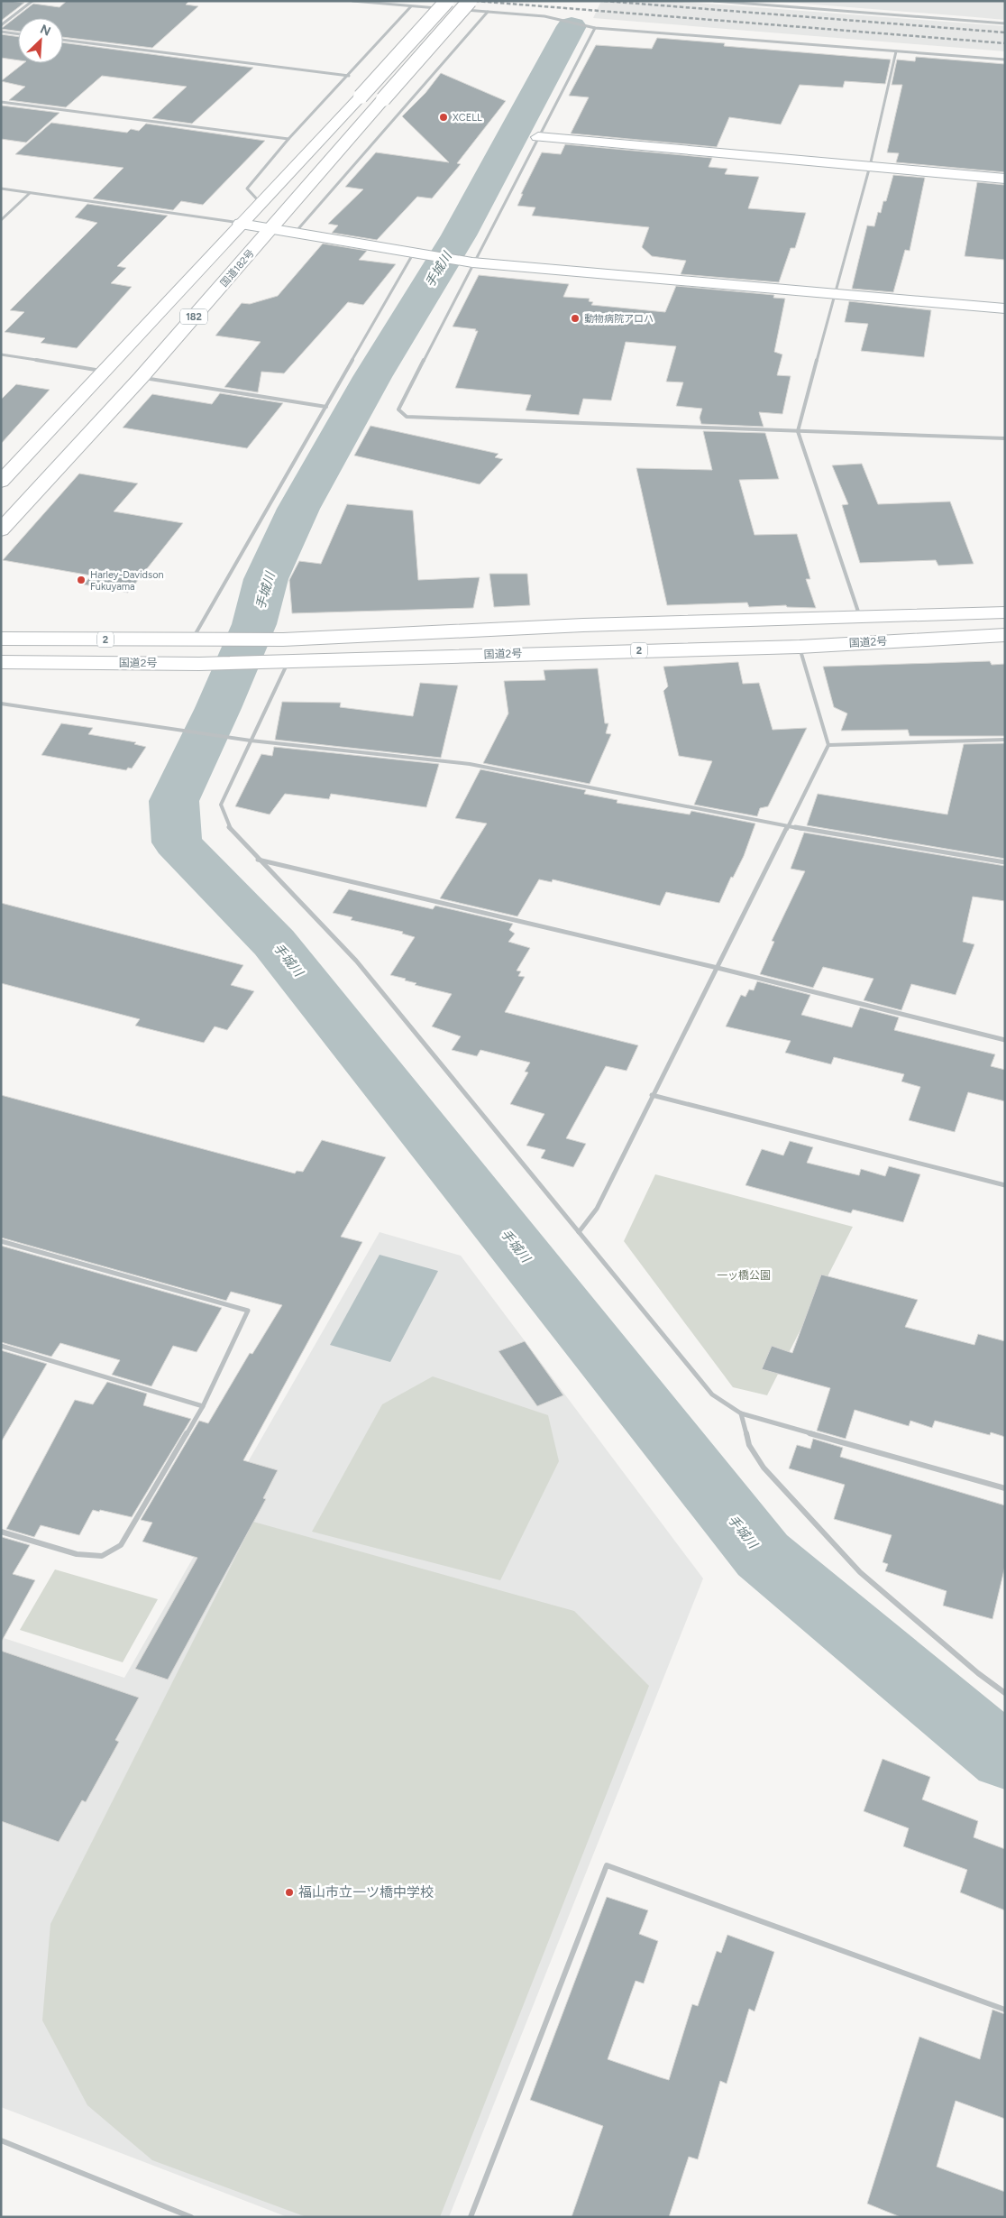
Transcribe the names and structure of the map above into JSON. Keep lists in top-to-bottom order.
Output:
{
  "streets": {
    "main road": [
      "国道182号",
      "182",
      "2",
      "国道2号"
    ]
  },
  "water": ["手城川"],
  "parks": ["一ッ橋公園"],
  "places": [
    "XCELL",
    "動物病院アロハ",
    "Harley-Davidson Fukuyama",
    "福山市立一ツ橋中学校"
  ],
  "north": "top right"
}
